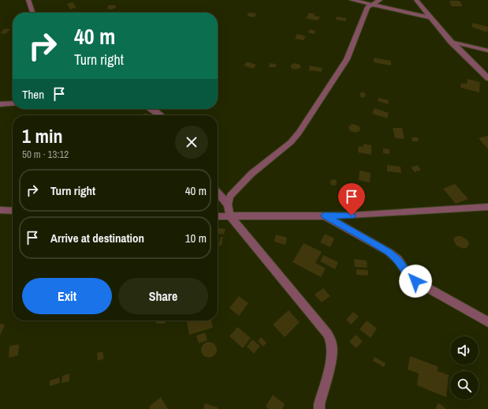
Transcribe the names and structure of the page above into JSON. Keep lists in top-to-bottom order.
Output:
{
  "page": {
    "turn": ["40 m", "Turn right"],
    "then": "Then",
    "heading": ["1 min", "50 m · 13:12"],
    "list": [
      {
        "name": "Turn right",
        "value": "40 m"
      },
      {
        "name": "Arrive at destination",
        "value": "10 m"
      }
    ],
    "buttons": ["Exit", "Share"]
  }
}
